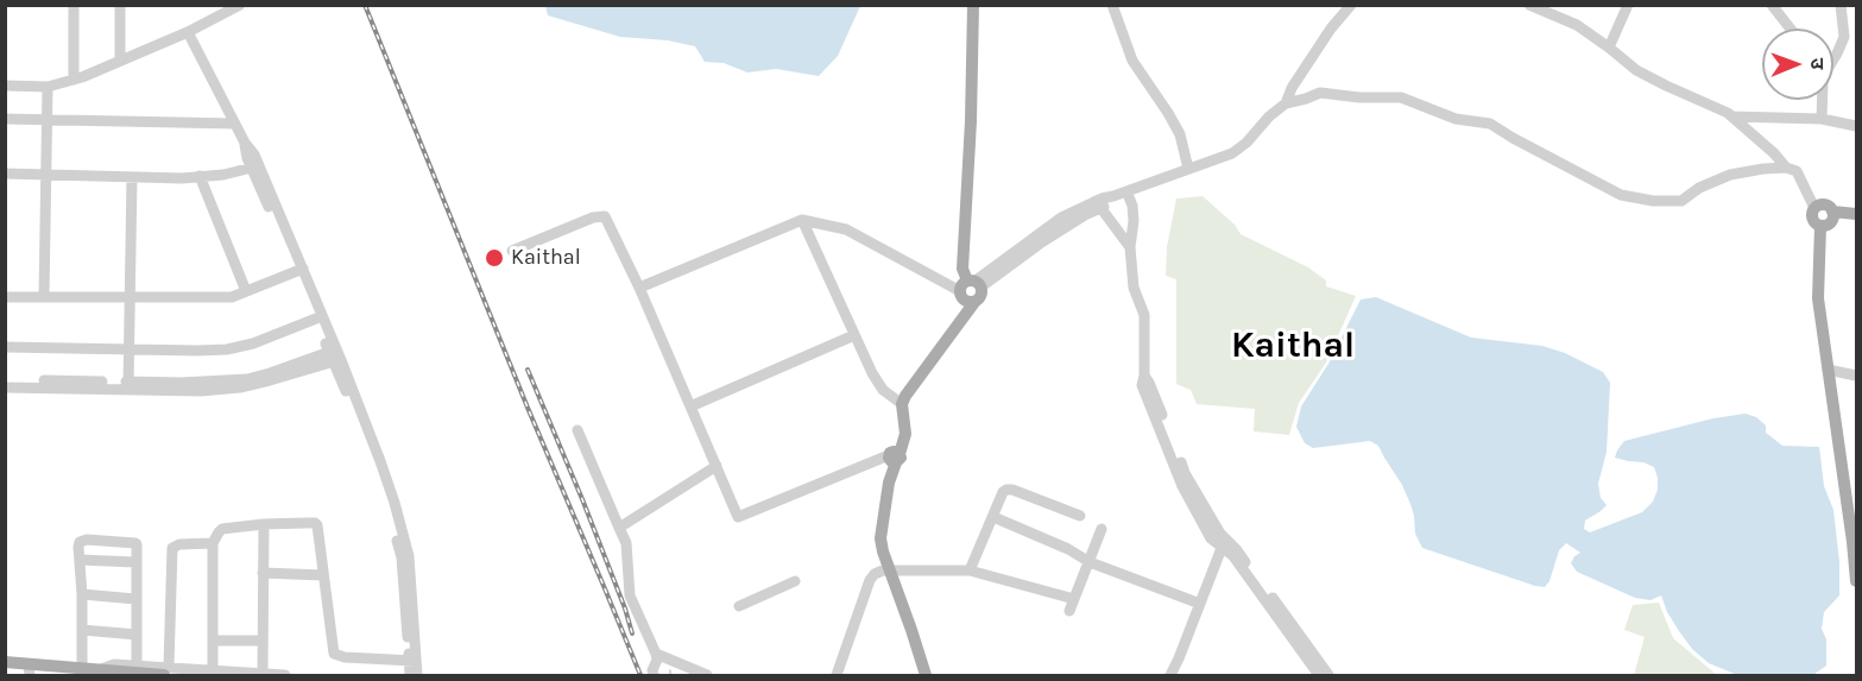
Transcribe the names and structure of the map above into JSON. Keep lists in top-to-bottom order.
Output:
{
  "districts": ["Kaithal"],
  "places": ["Kaithal"],
  "north": "right"
}
